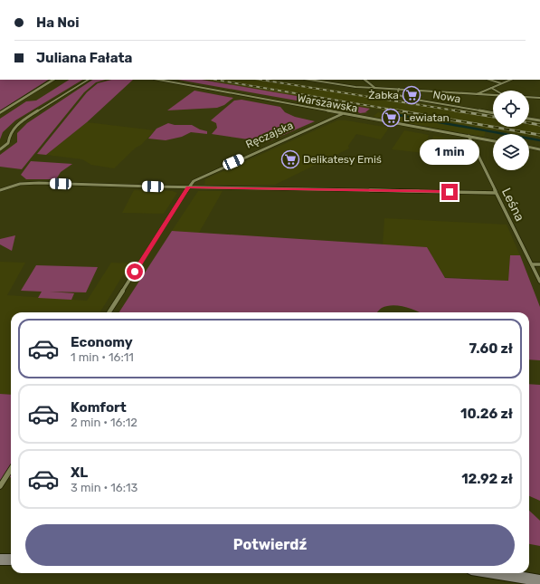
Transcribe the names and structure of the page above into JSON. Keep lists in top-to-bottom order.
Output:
{
  "streets": {
    "street": [
      "Nowa",
      "Warszawska",
      "Ręczajska",
      "Leśna"
    ]
  },
  "crossings": [
    ["Warszawska", "Ręczajska"],
    ["Warszawska", "Leśna"]
  ],
  "places": {
    "supermarket": ["Żabka", "Lewiatan", "Delikatesy Emiś"]
  },
  "page": {
    "banner": ["Ha Noi", "Juliana Fałata"],
    "bubble": "1 min",
    "list": [
      {
        "name": "Economy",
        "note": "1 min · 16:11",
        "value": "7.60 zł"
      },
      {
        "name": "Komfort",
        "note": "2 min · 16:12",
        "value": "10.26 zł"
      },
      {
        "name": "XL",
        "note": "3 min · 16:13",
        "value": "12.92 zł"
      }
    ],
    "buttons": "Potwierdź"
  }
}
